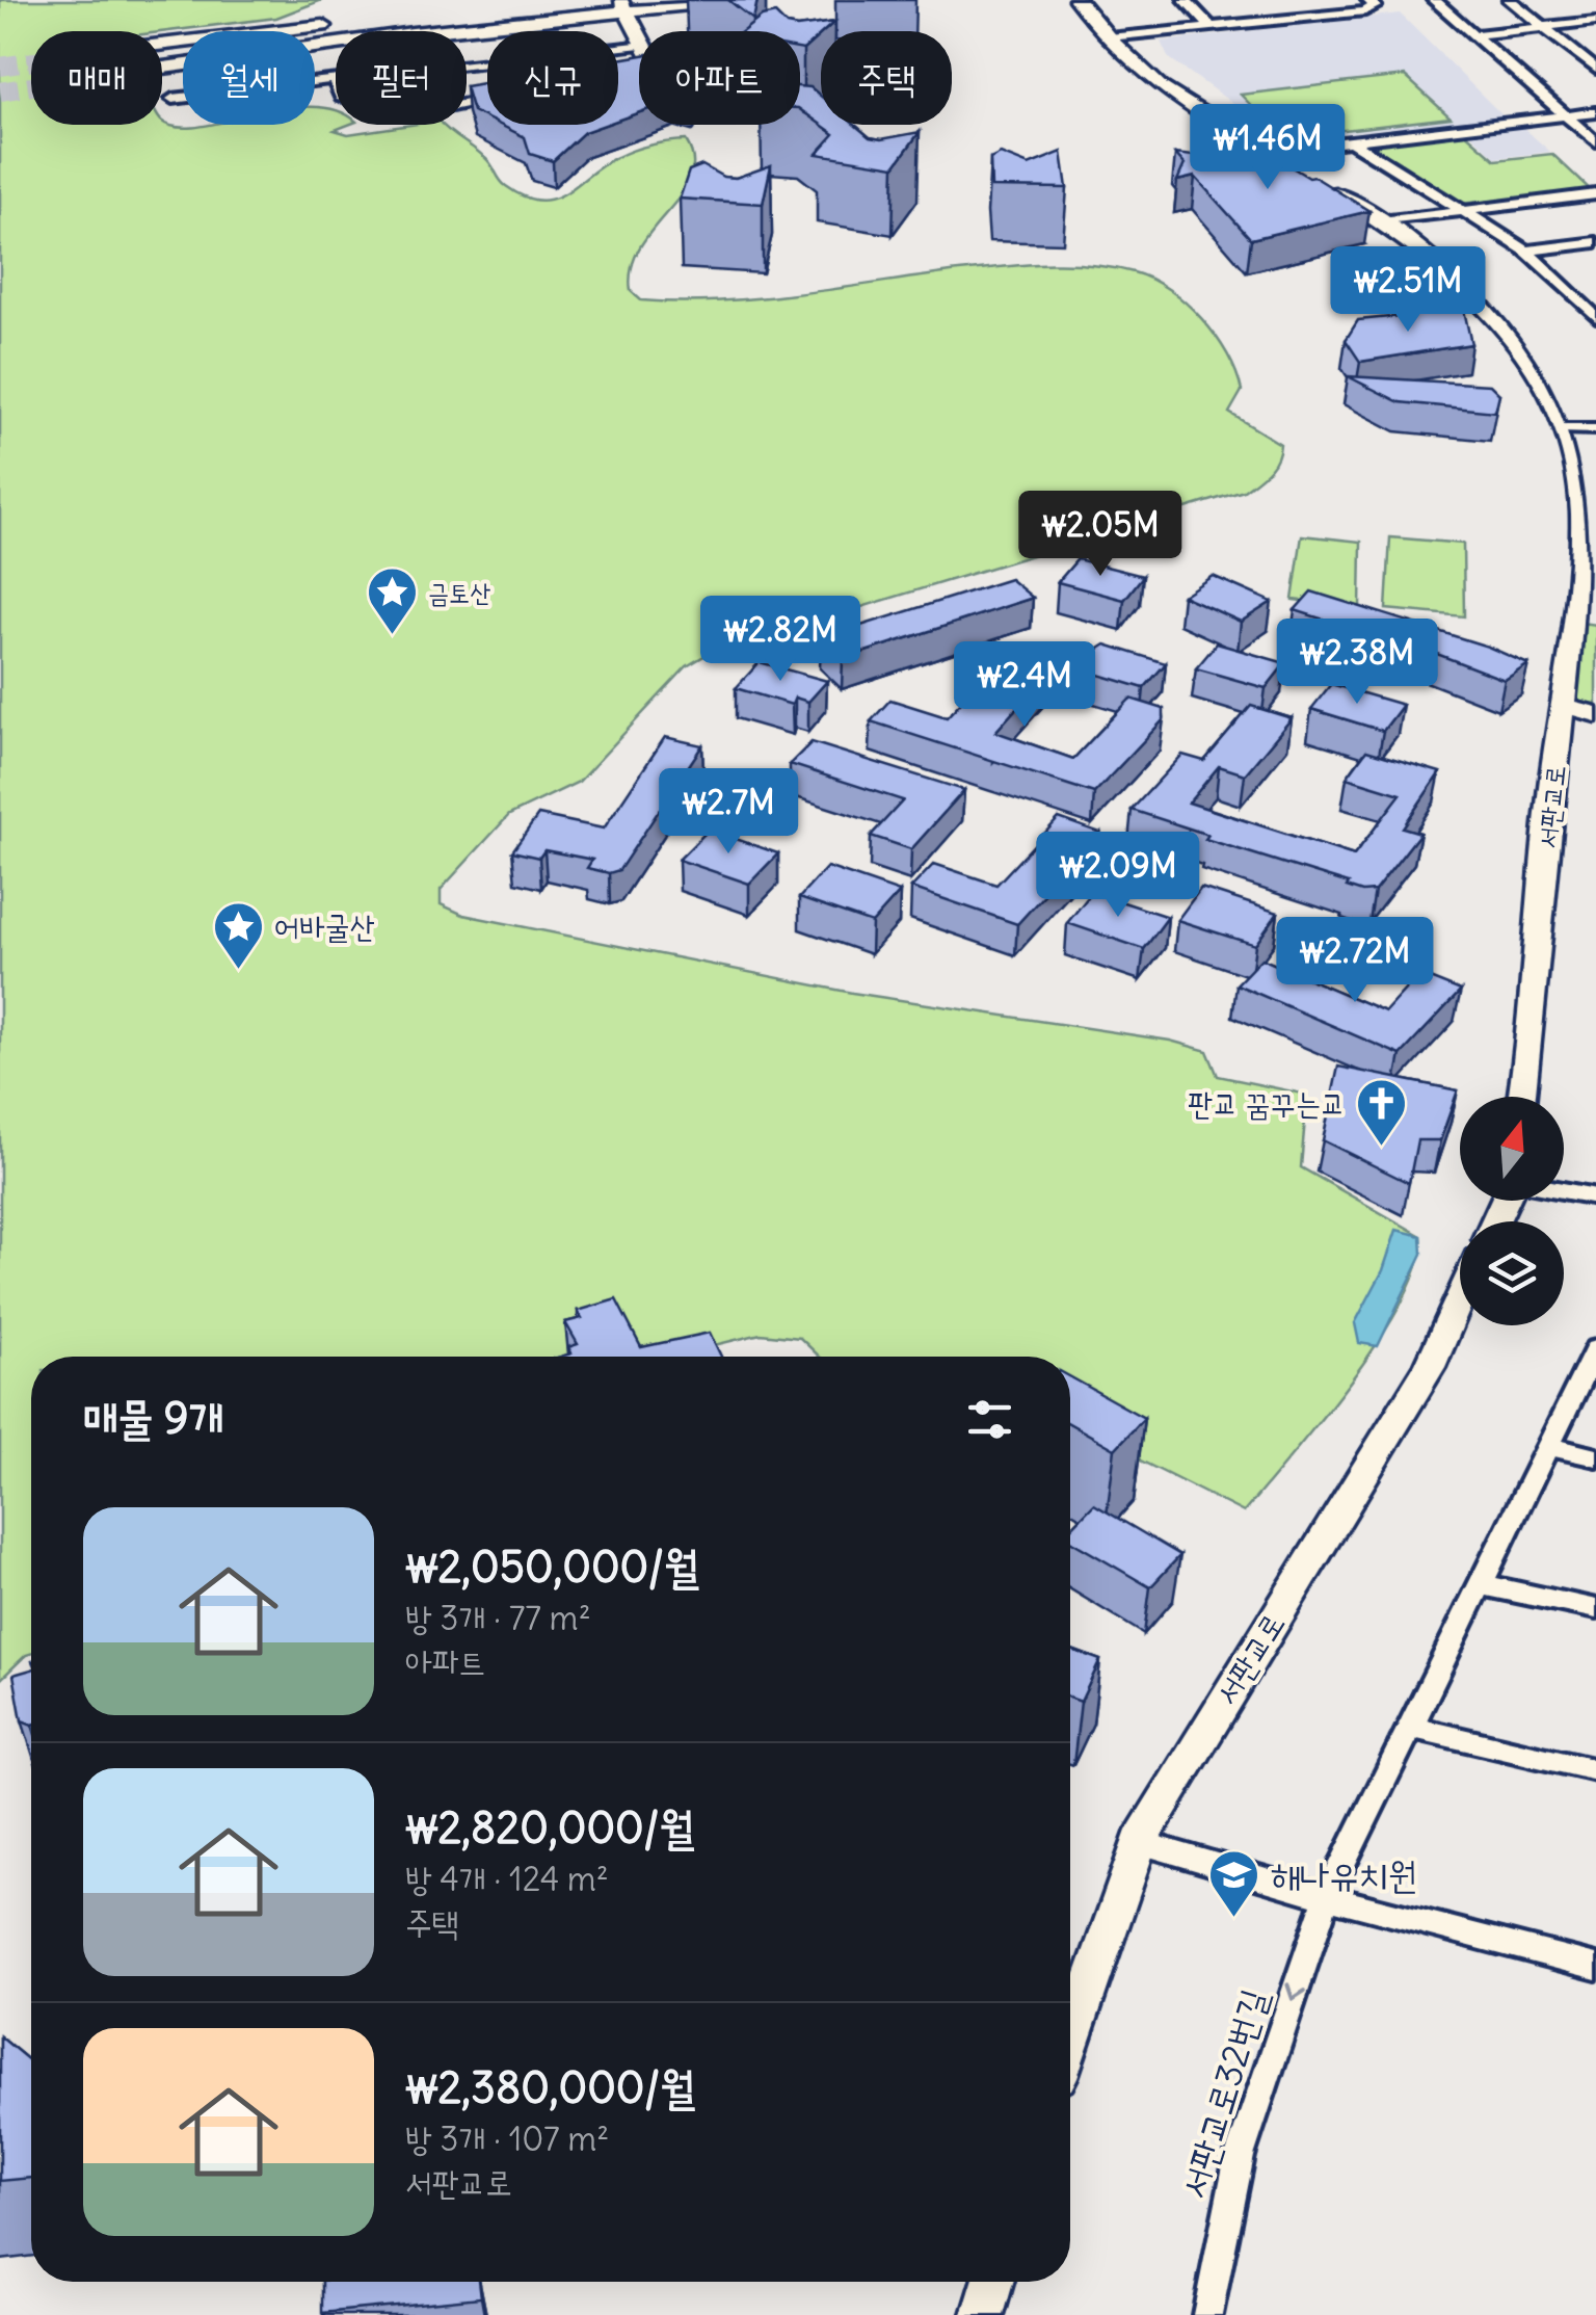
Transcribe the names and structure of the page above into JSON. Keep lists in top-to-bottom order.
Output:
{
  "streets": {
    "street": ["서판교로", "서판교로32번길"]
  },
  "one_way": ["서판교로32번길"],
  "places": {
    "place": ["금토산", "어바굴산"],
    "church": ["판교 꿈꾸는교"],
    "school or university": ["해나유치원"]
  },
  "north": "top",
  "page": {
    "chip": [
      "매매",
      "월세",
      "필터",
      "신규",
      "아파트",
      "주택"
    ],
    "price": [
      "₩1.46M",
      "₩2.51M",
      "₩2.05M",
      "₩2.82M",
      "₩2.38M",
      "₩2.4M",
      "₩2.7M",
      "₩2.09M",
      "₩2.72M"
    ],
    "heading": "매물 9개",
    "list": [
      {
        "name": "₩2,050,000/월",
        "note": "방 3개 · 77 m² · 아파트"
      },
      {
        "name": "₩2,820,000/월",
        "note": "방 4개 · 124 m² · 주택"
      },
      {
        "name": "₩2,380,000/월",
        "note": "방 3개 · 107 m² · 서판교로"
      }
    ]
  }
}
